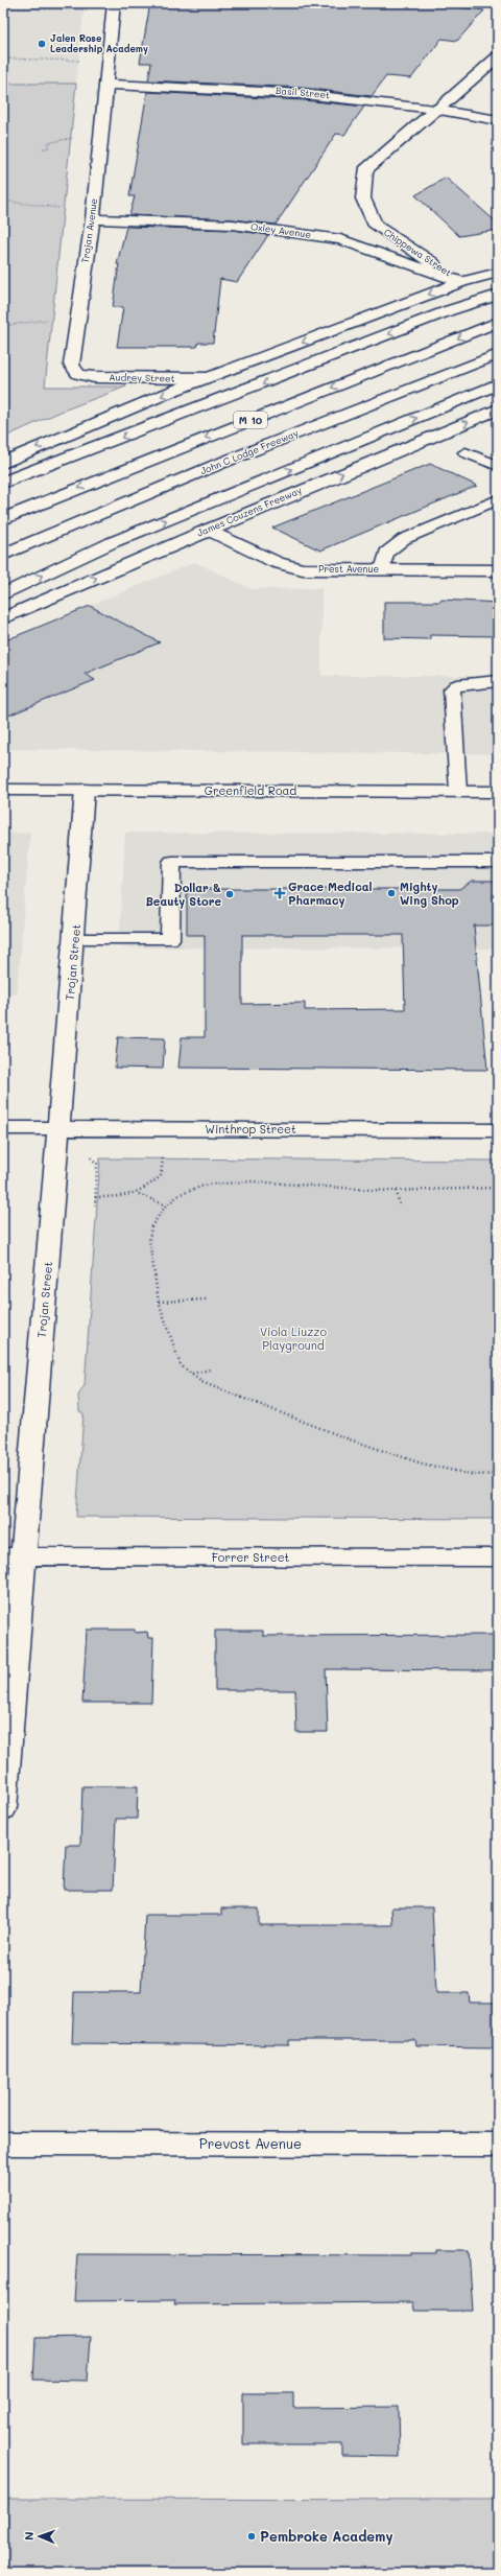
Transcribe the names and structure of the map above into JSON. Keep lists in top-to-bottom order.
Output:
{
  "streets": {
    "main road": [
      "Basil Street",
      "Trojan Avenue",
      "Oxley Avenue",
      "Chippewa Street",
      "Audrey Street",
      "M 10",
      "John C Lodge Freeway",
      "James Couzens Freeway",
      "Prest Avenue",
      "Greenfield Road",
      "Trojan Street",
      "Winthrop Street",
      "Forrer Street",
      "Prevost Avenue"
    ]
  },
  "crossings": [
    ["Basil Street", "Trojan Avenue"],
    ["Basil Street", "Chippewa Street"],
    ["Trojan Avenue", "Oxley Avenue"],
    ["Trojan Avenue", "Audrey Street"],
    ["Oxley Avenue", "Chippewa Street"],
    ["James Couzens Freeway", "Prest Avenue"],
    ["Greenfield Road", "Trojan Street"],
    ["Trojan Street", "Winthrop Street"],
    ["Trojan Street", "Forrer Street"]
  ],
  "parks": ["Viola Liuzzo Playground"],
  "places": {
    "other": [
      "Jalen Rose Leadership Academy",
      "Mighty Wing Shop",
      "Dollar & Beauty Store",
      "Pembroke Academy"
    ],
    "health": ["Grace Medical Pharmacy"]
  },
  "north": "left"
}
